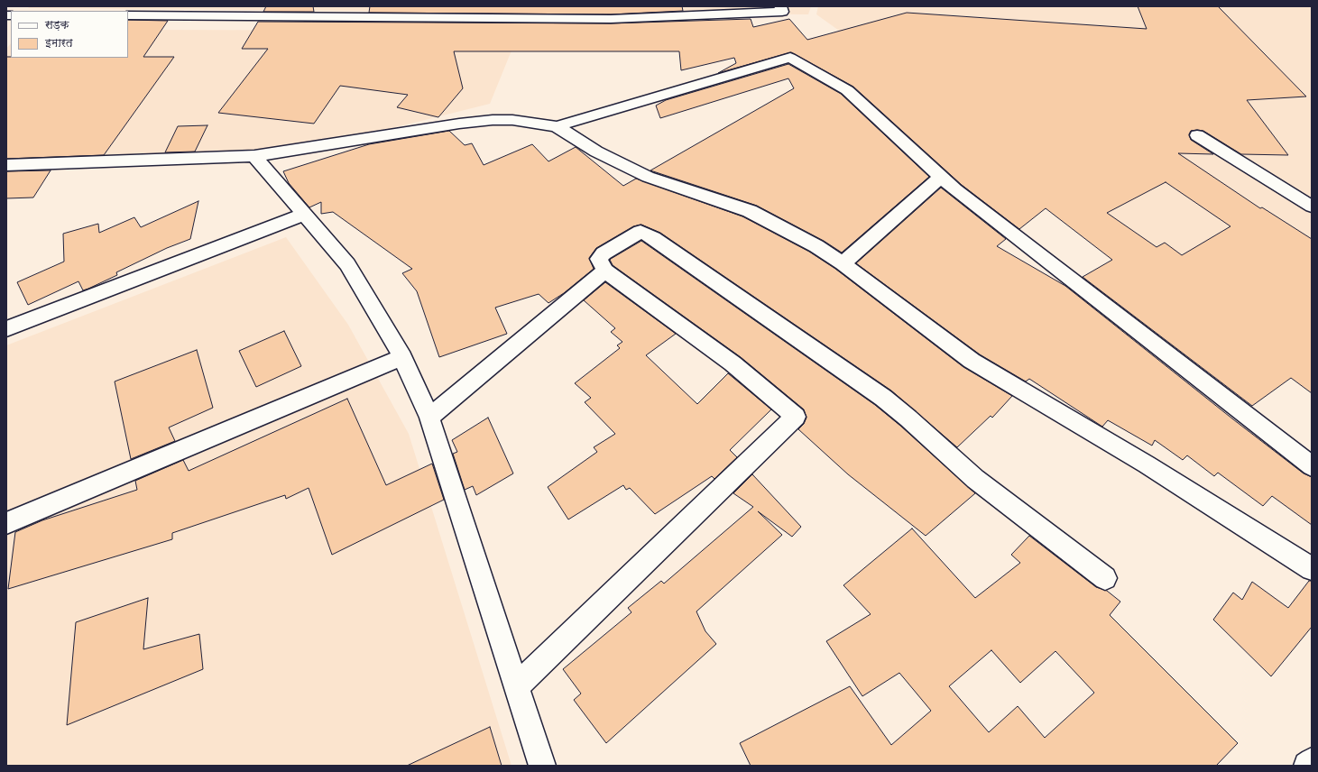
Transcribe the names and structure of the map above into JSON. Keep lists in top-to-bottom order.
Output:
{
  "legend": ["सड़क", "इमारत"]
}
